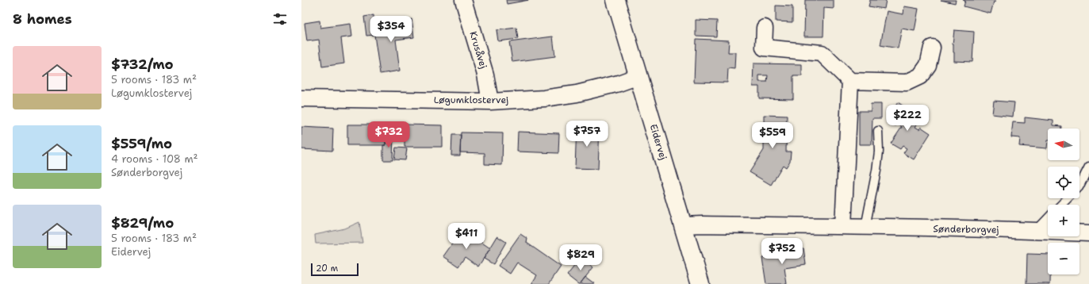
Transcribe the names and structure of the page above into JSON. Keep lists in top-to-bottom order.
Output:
{
  "streets": {
    "street": [
      "Krusåvej",
      "Løgumklostervej",
      "Eidervej",
      "Sønderborgvej"
    ]
  },
  "crossings": [
    ["Krusåvej", "Løgumklostervej"],
    ["Løgumklostervej", "Eidervej"],
    ["Eidervej", "Sønderborgvej"]
  ],
  "scale_bar": "20 m",
  "north": "left",
  "page": {
    "heading": "8 homes",
    "price": [
      "$354",
      "$222",
      "$757",
      "$732",
      "$559",
      "$411",
      "$752",
      "$829"
    ],
    "list": [
      {
        "name": "$732/mo",
        "note": "5 rooms · 183 m² · Løgumklostervej"
      },
      {
        "name": "$559/mo",
        "note": "4 rooms · 108 m² · Sønderborgvej"
      },
      {
        "name": "$829/mo",
        "note": "5 rooms · 183 m² · Eidervej"
      }
    ],
    "map_buttons": ["+", "−"],
    "scale": "20 m"
  }
}
